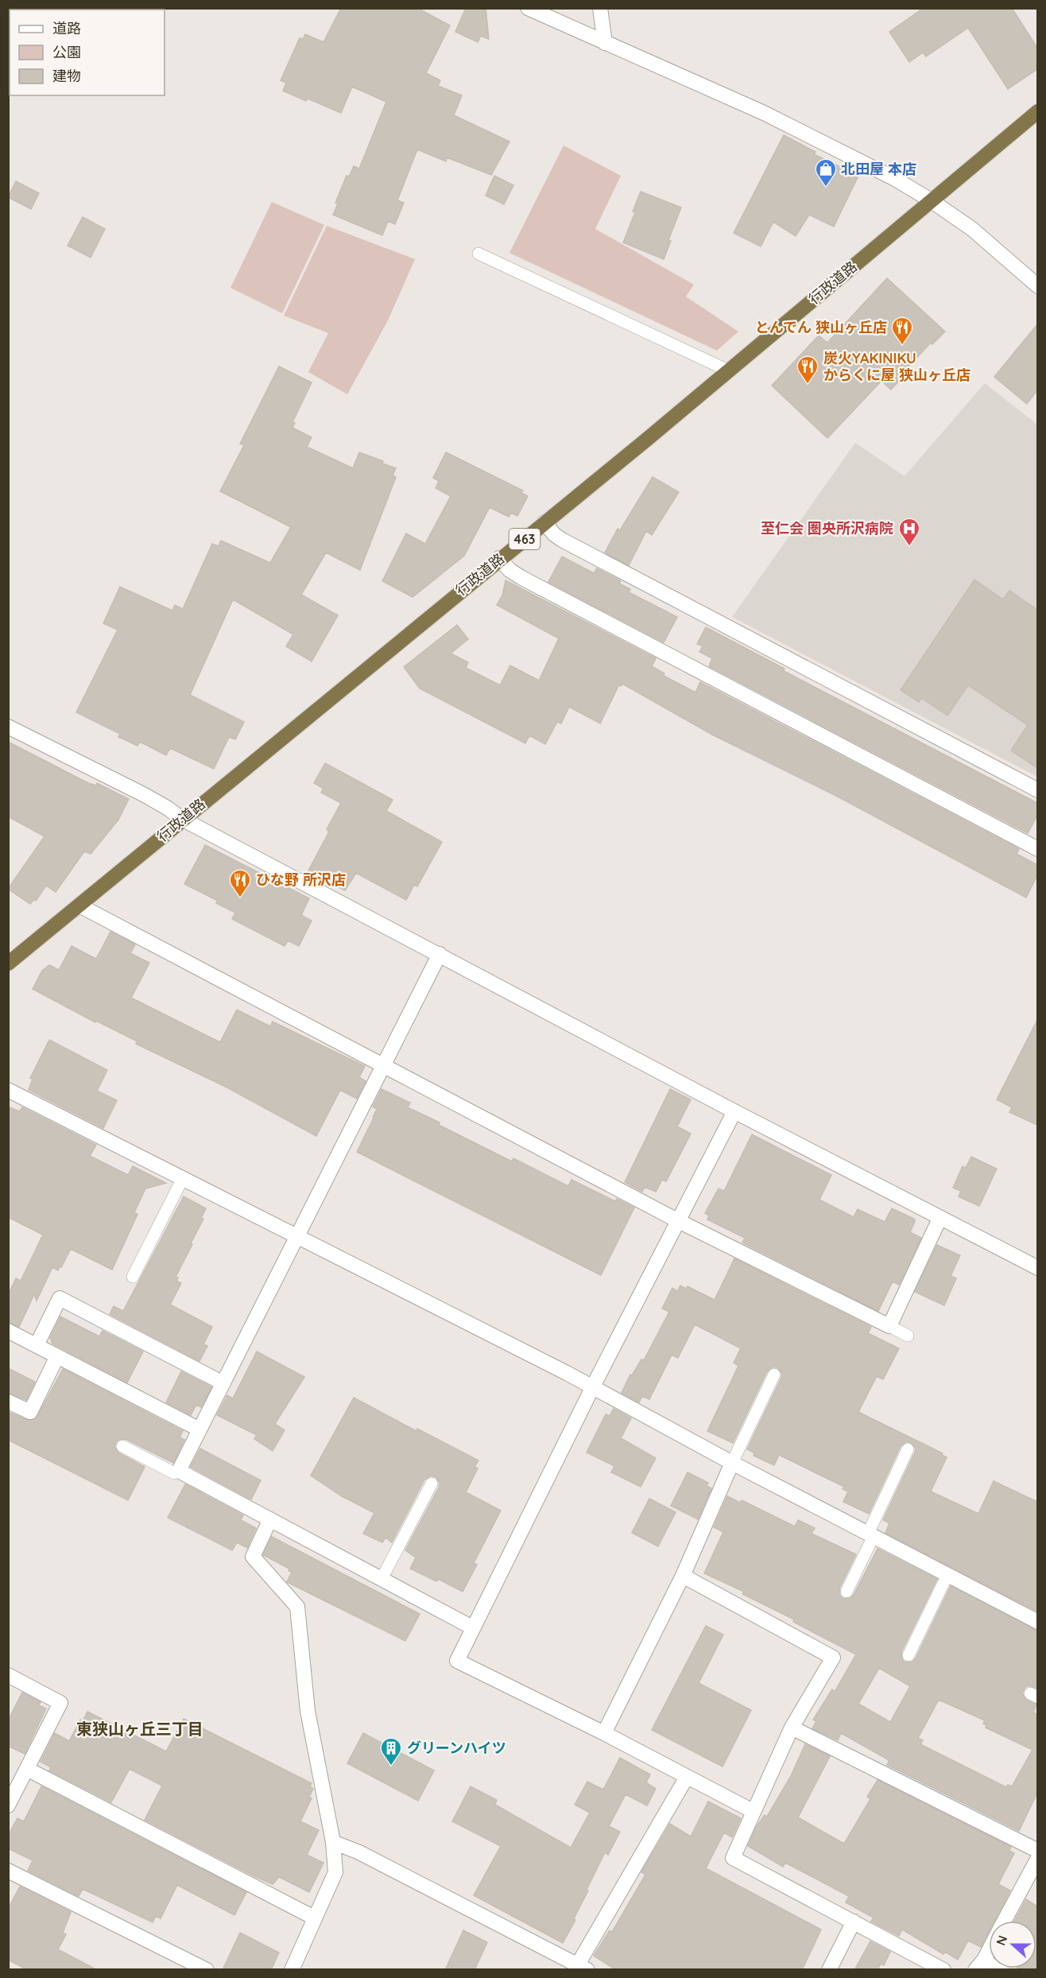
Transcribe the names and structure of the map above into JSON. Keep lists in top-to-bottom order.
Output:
{
  "streets": {
    "highway": ["行政道路", "463"]
  },
  "districts": ["東狭山ヶ丘三丁目"],
  "places": {
    "shop": ["北田屋 本店"],
    "restaurant": ["とんでん 狭山ヶ丘店", "炭火YAKINIKU からくに屋 狭山ヶ丘店", "ひな野 所沢店"],
    "hospital": ["至仁会 圏央所沢病院"],
    "building": ["グリーンハイツ"]
  },
  "legend": ["道路", "公園", "建物"],
  "north": "left"
}
